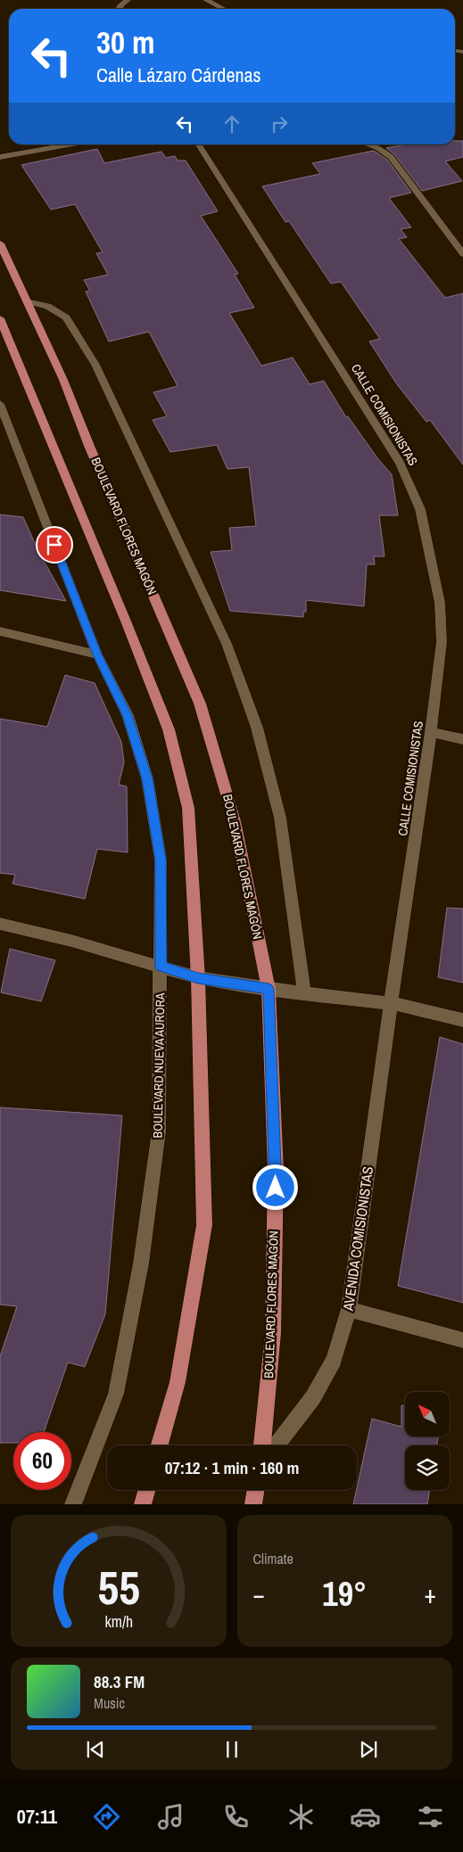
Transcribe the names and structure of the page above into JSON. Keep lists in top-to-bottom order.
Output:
{
  "streets": {
    "main road": ["BOULEVARD FLORES MAGÓN"],
    "street": ["CALLE COMISIONISTAS", "BOULEVARD NUEVA AURORA", "AVENIDA COMISIONISTAS"]
  },
  "crossings": [
    ["CALLE COMISIONISTAS", "AVENIDA COMISIONISTAS"]
  ],
  "north": "top left",
  "page": {
    "turn": ["30 m", "Calle Lázaro Cárdenas"],
    "limit": "60",
    "trip": "07:12 · 1 min · 160 m",
    "tile": "Climate",
    "heat": ["−", "19°", "+"],
    "song": ["88.3 FM", "Music"],
    "tabs": "07:11",
    "gauge": ["55", "km/h"]
  }
}
